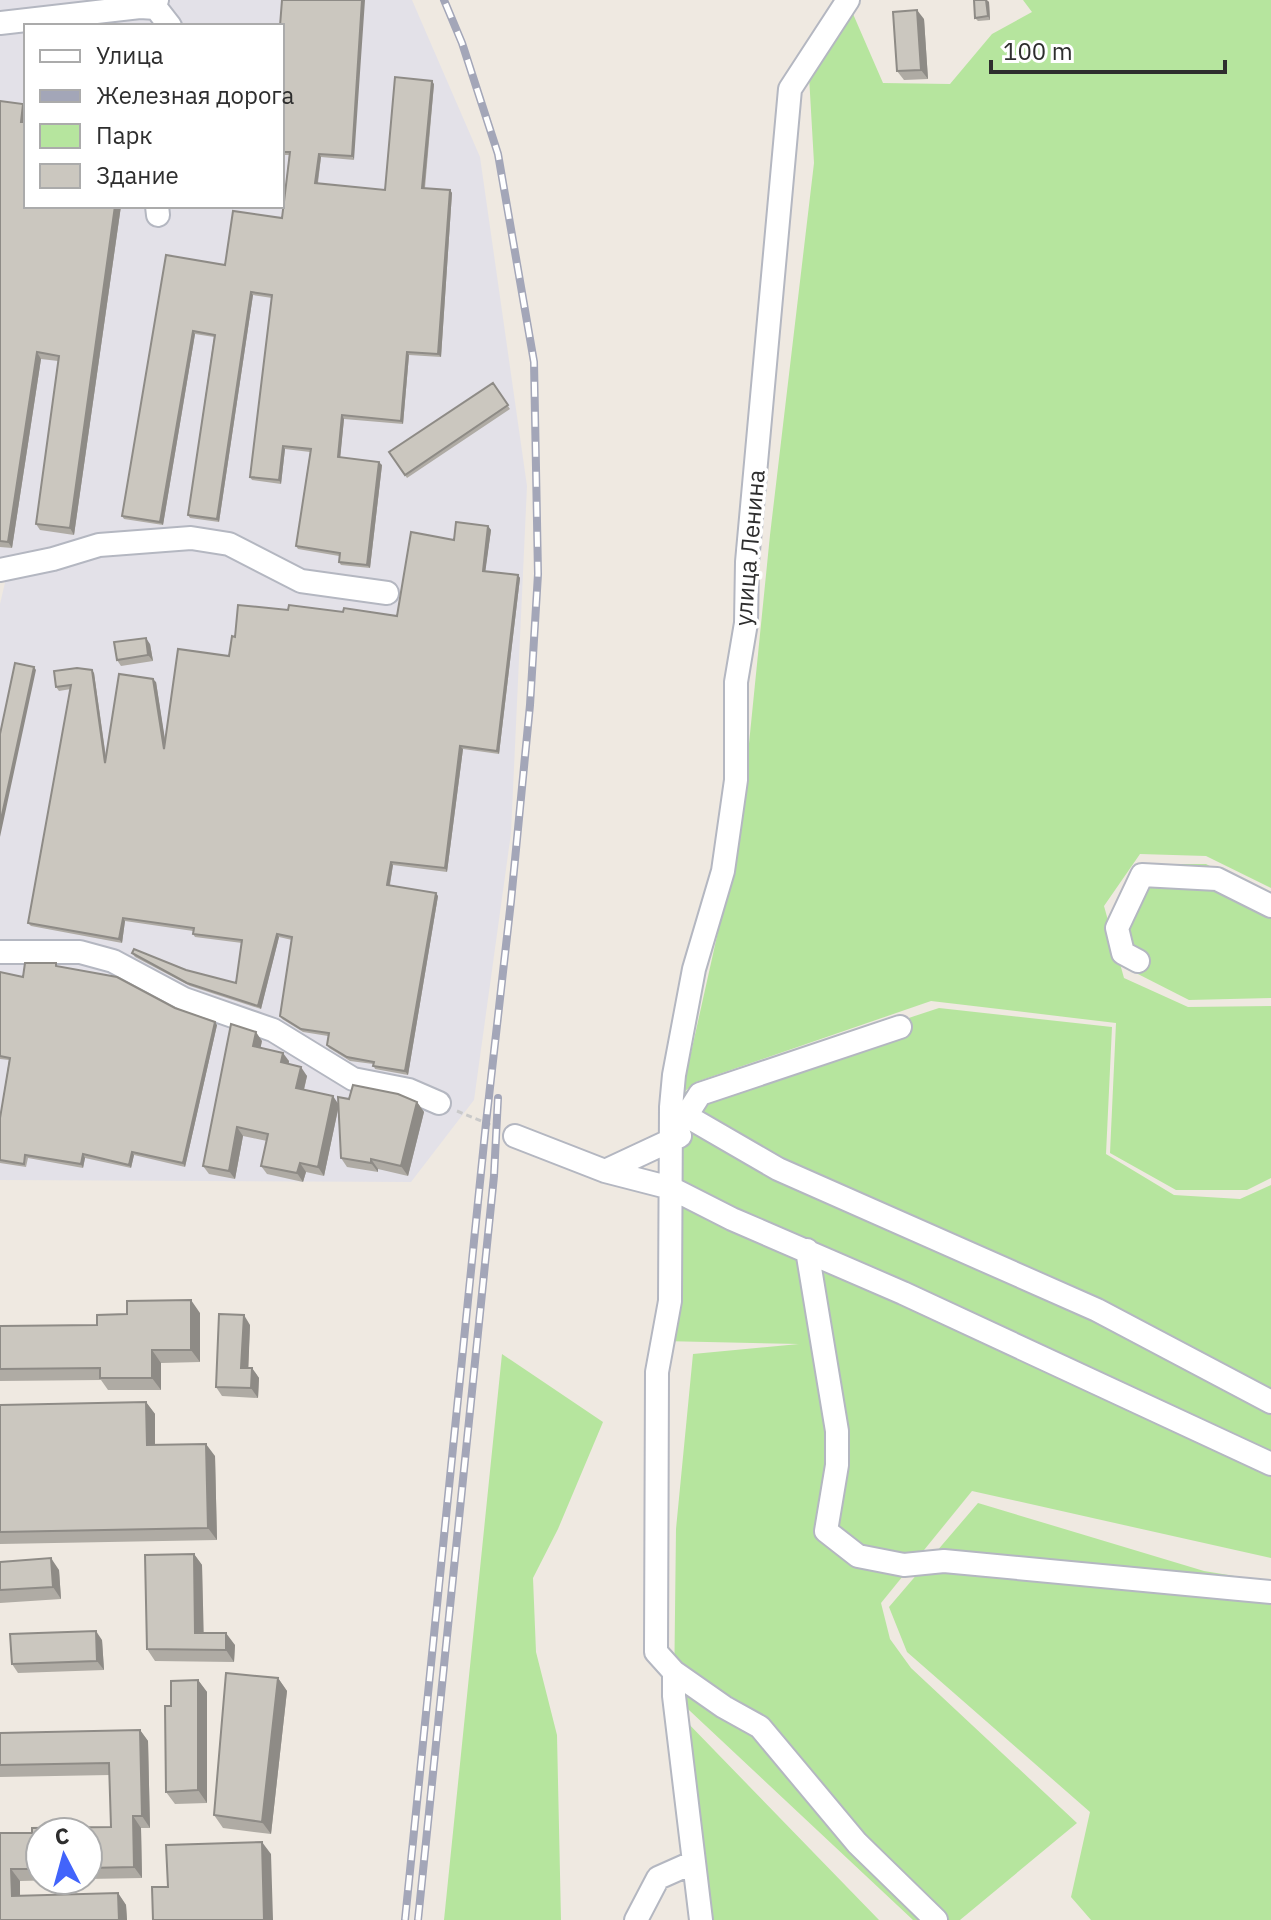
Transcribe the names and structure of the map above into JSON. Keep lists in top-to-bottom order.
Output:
{
  "streets": {
    "street": ["улица Ленина"]
  },
  "legend": [
    "Улица",
    "Железная дорога",
    "Парк",
    "Здание"
  ],
  "scale_bar": "100 m",
  "north": "top"
}
